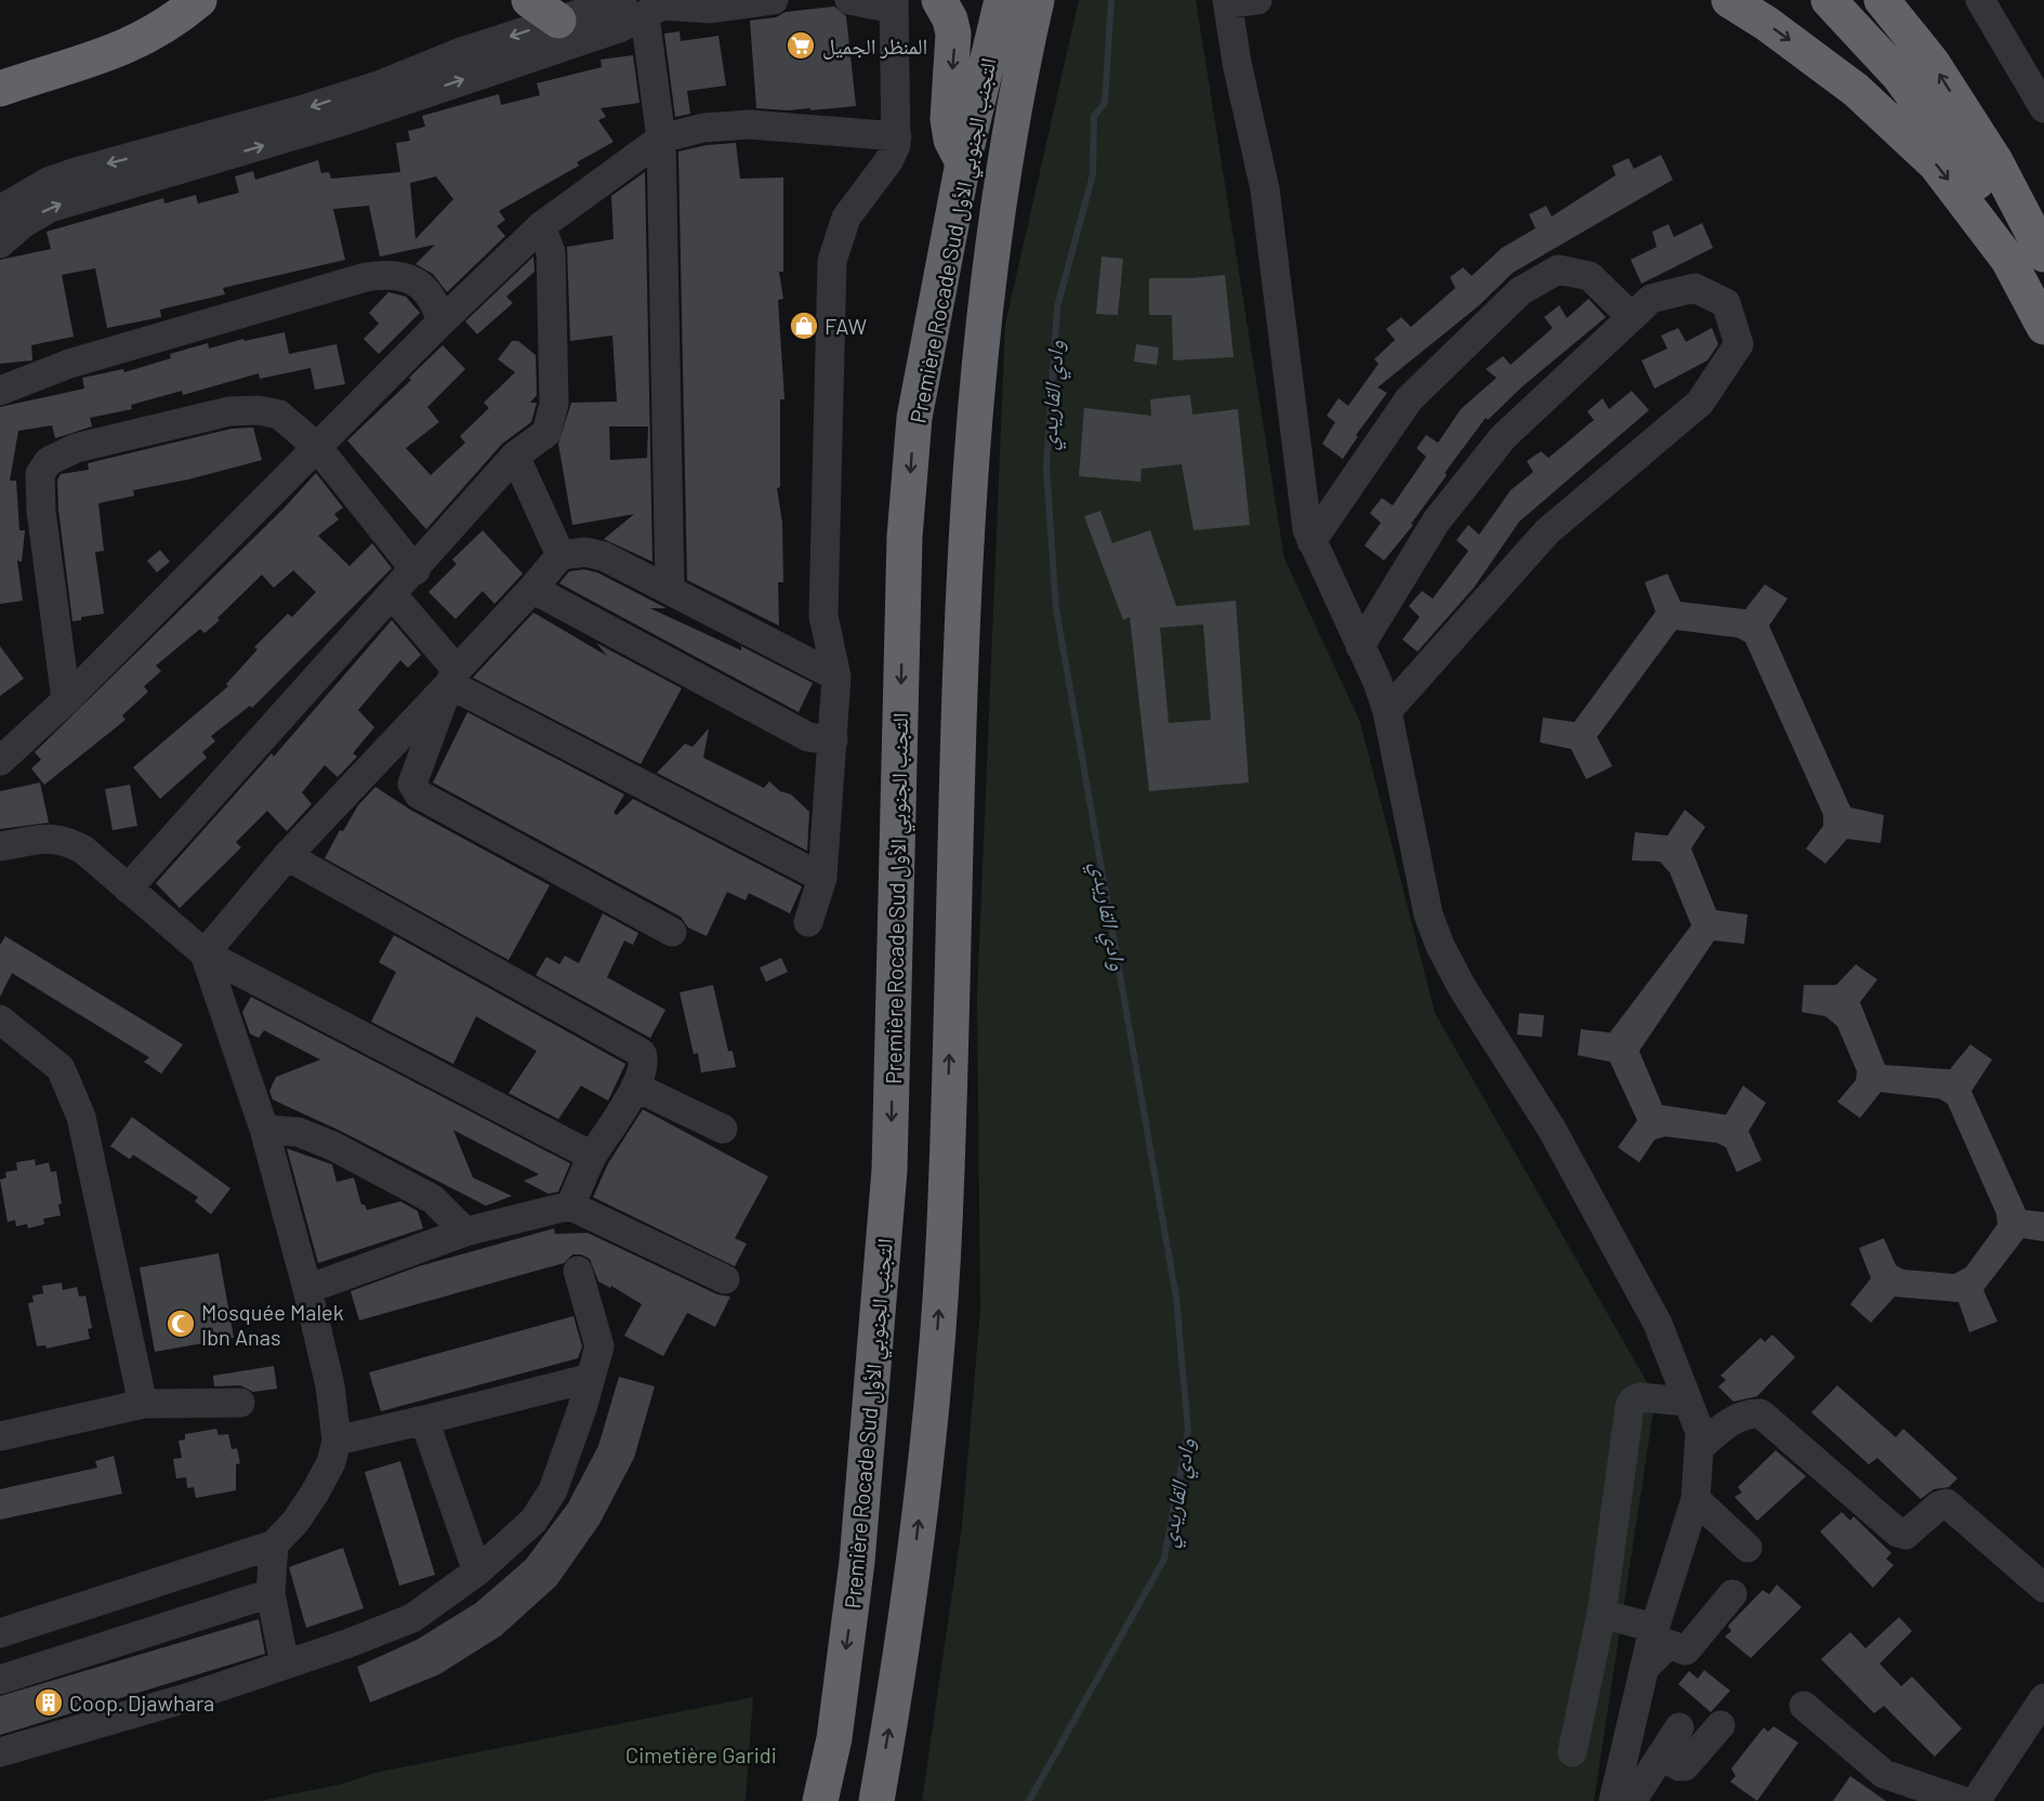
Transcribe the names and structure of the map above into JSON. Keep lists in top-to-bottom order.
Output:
{
  "streets": {
    "highway": ["Première Rocade Sud التجنب الجنوبي الأول"]
  },
  "water": ["وادي القاريدي"],
  "parks": ["Cimetière Garidi"],
  "places": {
    "supermarket": ["المنظر الجميل"],
    "shop": ["FAW"],
    "mosque": ["Mosquée Malek Ibn Anas"],
    "building": ["Coop. Djawhara"]
  }
}
